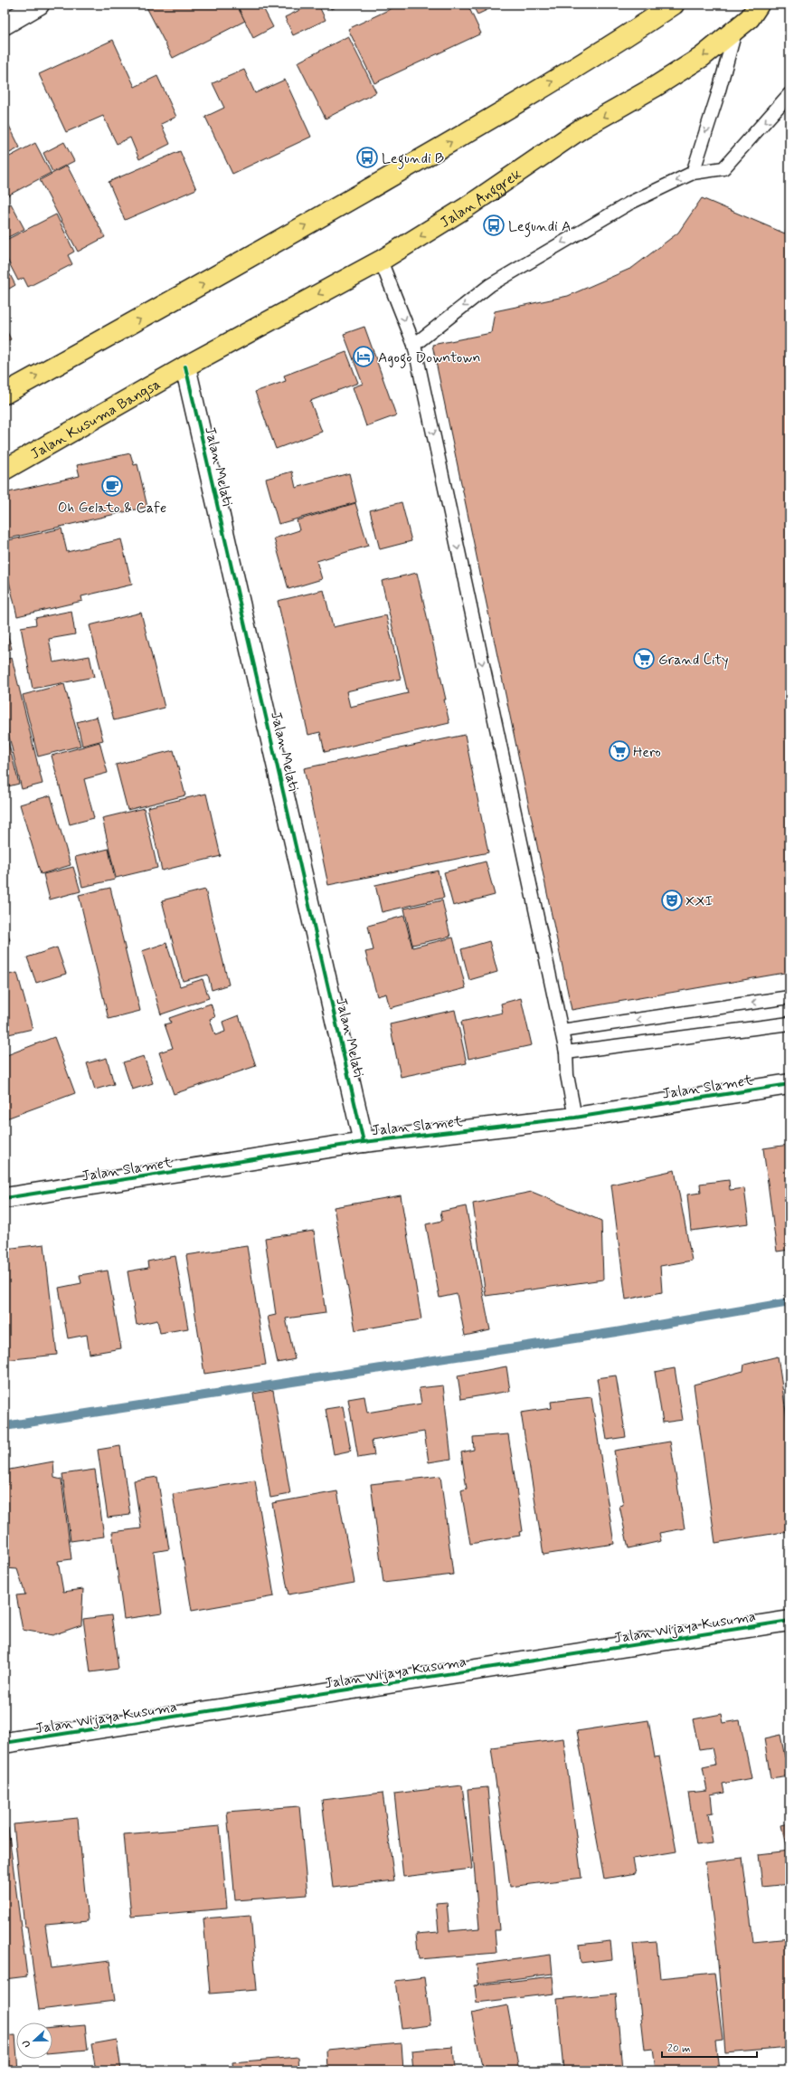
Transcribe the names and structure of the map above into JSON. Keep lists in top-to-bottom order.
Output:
{
  "streets": {
    "highway": ["Jalan Anggrek", "Jalan Kusuma Bangsa"],
    "street": ["Jalan Melati", "Jalan Slamet", "Jalan Wijaya Kusuma"]
  },
  "crossings": [
    ["Jalan Anggrek", "Jalan Kusuma Bangsa"],
    ["Jalan Anggrek", "Jalan Melati"],
    ["Jalan Kusuma Bangsa", "Jalan Melati"],
    ["Jalan Melati", "Jalan Slamet"]
  ],
  "places": {
    "bus stop": ["Legundi B", "Legundi A"],
    "hotel": ["Agogo Downtown"],
    "cafe": ["Oh Gelato & Cafe"],
    "supermarket": ["Grand City", "Hero"],
    "theatre": ["XXI"]
  },
  "scale_bar": "20 m",
  "north": "left"
}
